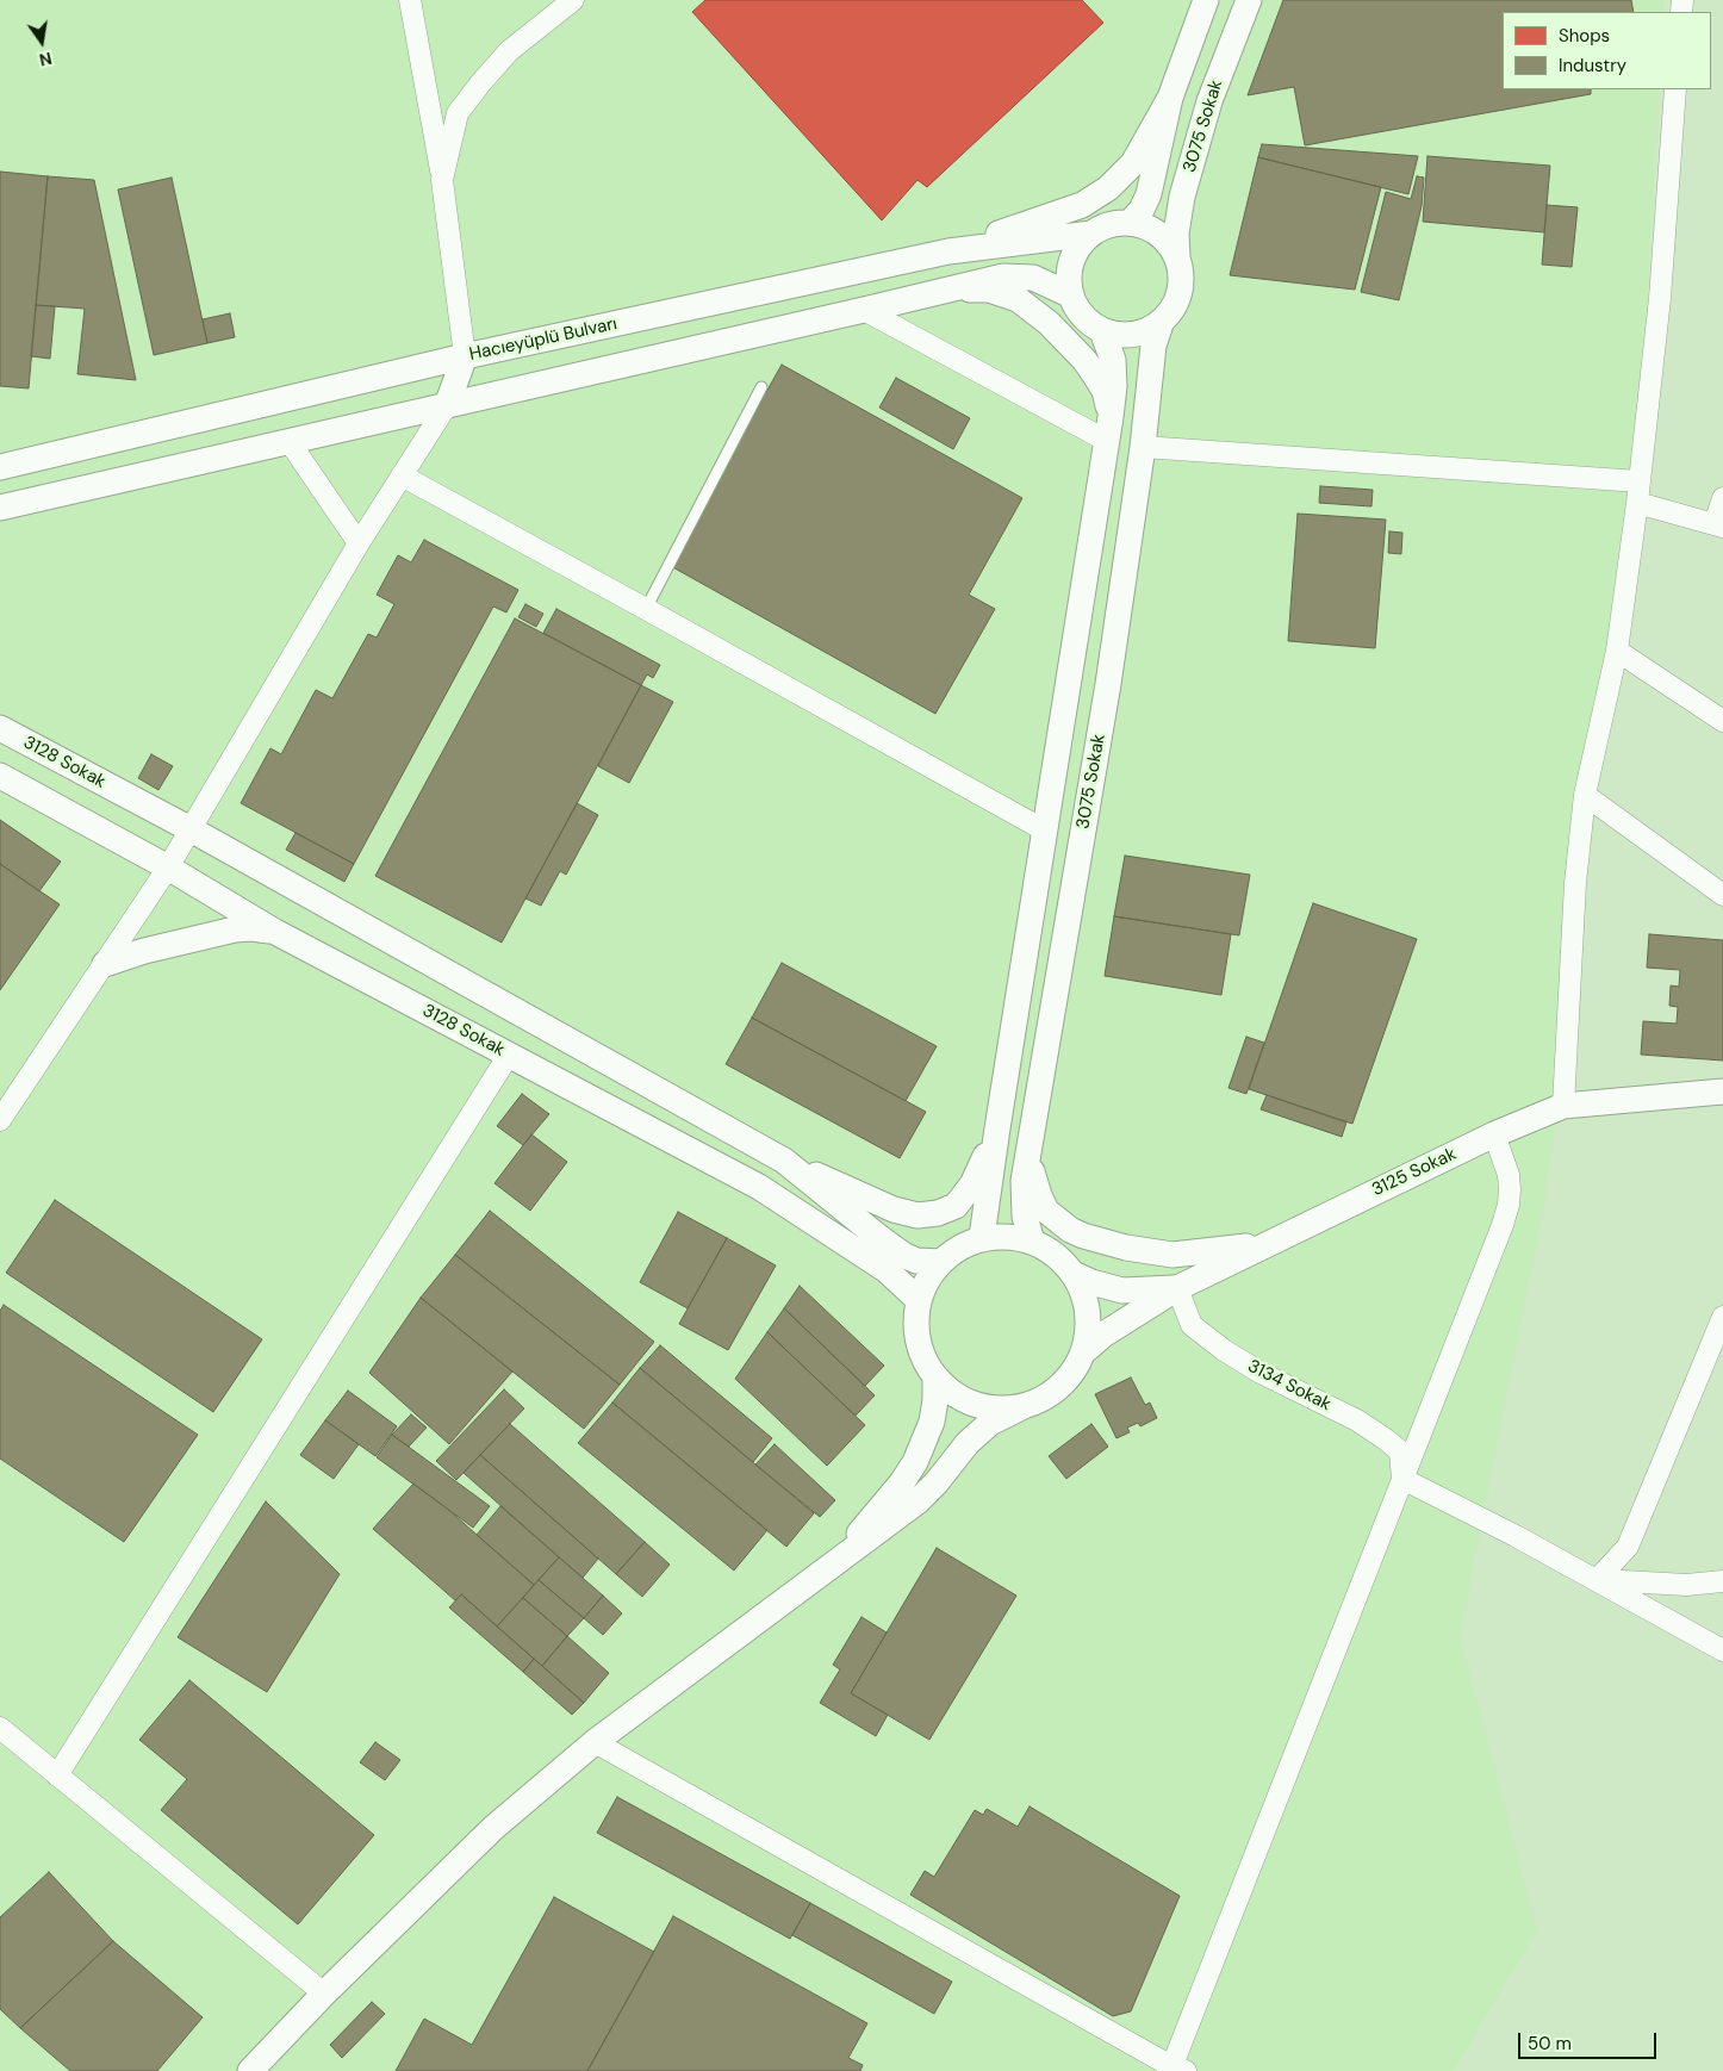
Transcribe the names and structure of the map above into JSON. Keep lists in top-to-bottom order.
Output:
{
  "streets": {
    "street": [
      "3075 Sokak",
      "Hacıeyüplü Bulvarı",
      "3128 Sokak",
      "3125 Sokak",
      "3134 Sokak"
    ]
  },
  "crossings": [
    ["3075 Sokak", "Hacıeyüplü Bulvarı"],
    ["3075 Sokak", "3128 Sokak"],
    ["3075 Sokak", "3125 Sokak"],
    ["3128 Sokak", "3125 Sokak"],
    ["3125 Sokak", "3134 Sokak"]
  ],
  "legend": ["Shops", "Industry"],
  "scale_bar": "50 m",
  "north": "bottom"
}
